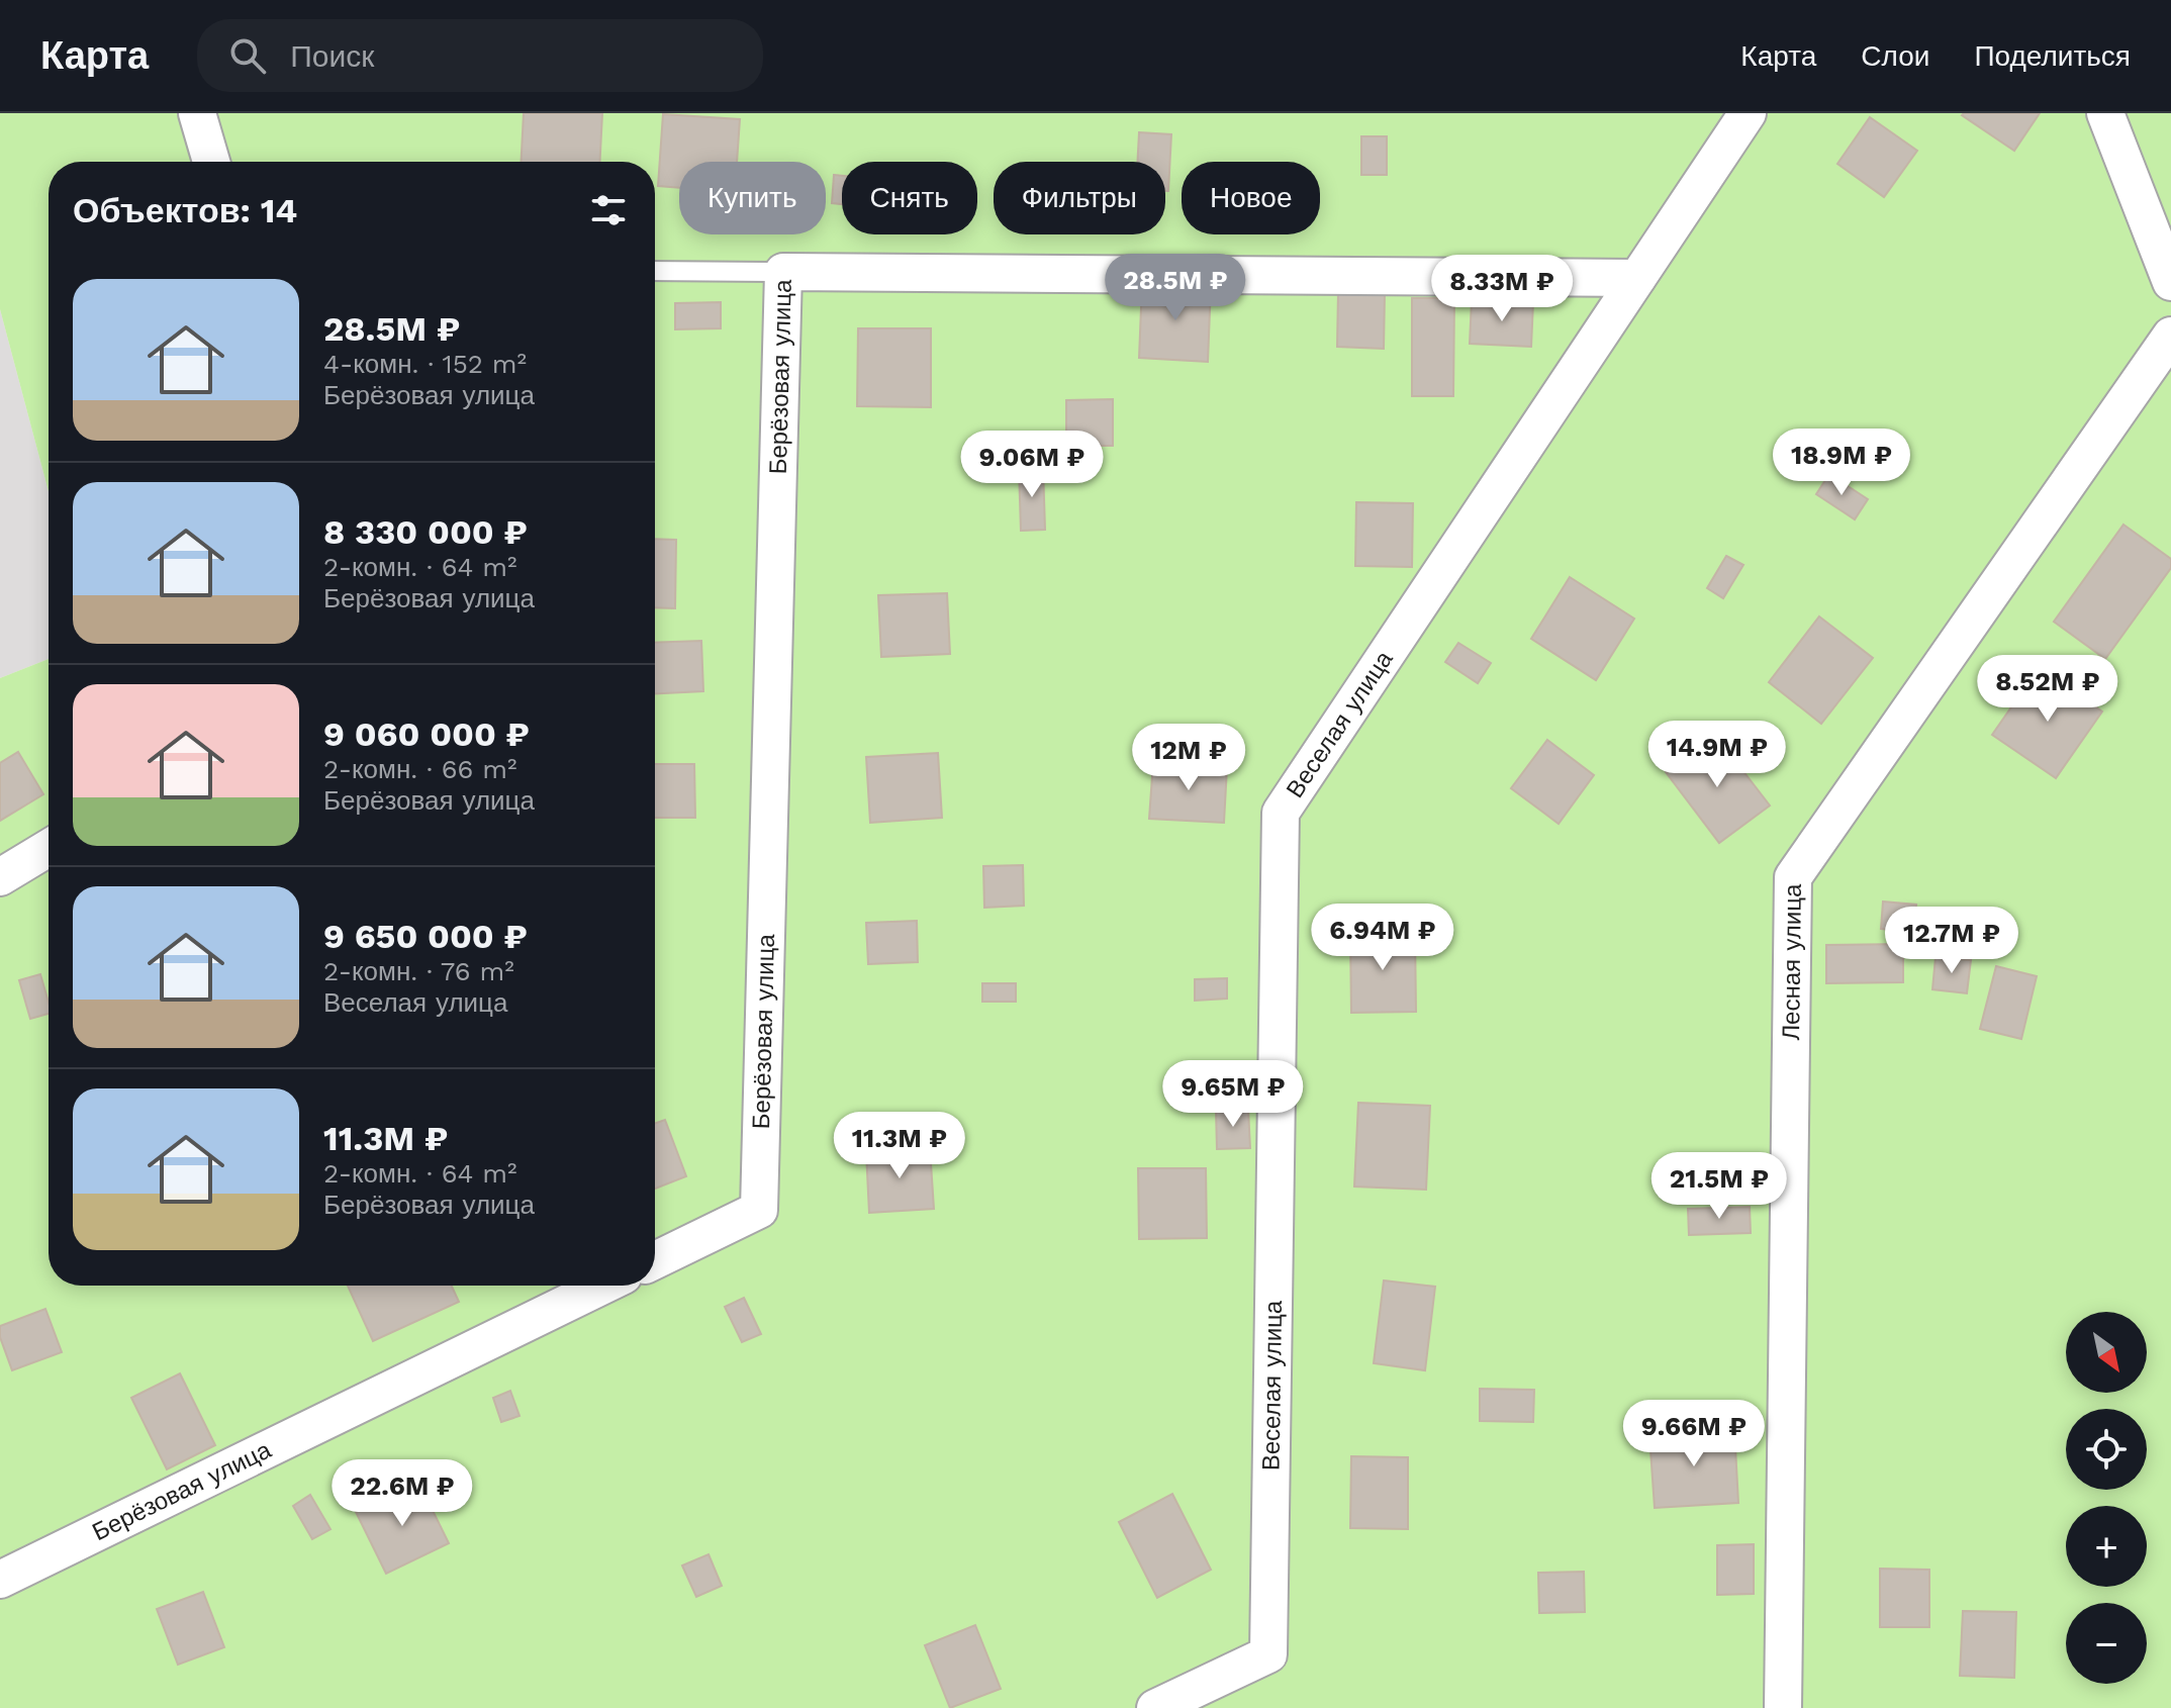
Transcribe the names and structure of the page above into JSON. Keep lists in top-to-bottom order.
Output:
{
  "streets": {
    "street": ["Берёзовая улица", "Веселая улица", "Лесная улица"]
  },
  "crossings": [
    ["Берёзовая улица", "Веселая улица"]
  ],
  "north": "bottom right",
  "page": {
    "header": "Карта",
    "search": "Поиск",
    "nav": ["Карта", "Слои", "Поделиться"],
    "chip": [
      "Купить",
      "Снять",
      "Фильтры",
      "Новое"
    ],
    "heading": "Объектов: 14",
    "price": [
      "28.5M ₽",
      "8.33M ₽",
      "18.9M ₽",
      "9.06M ₽",
      "8.52M ₽",
      "14.9M ₽",
      "12M ₽",
      "6.94M ₽",
      "12.7M ₽",
      "9.65M ₽",
      "11.3M ₽",
      "21.5M ₽",
      "9.66M ₽",
      "22.6M ₽"
    ],
    "list": [
      {
        "name": "28.5M ₽",
        "note": "4-комн. · 152 m² · Берёзовая улица"
      },
      {
        "name": "8 330 000 ₽",
        "note": "2-комн. · 64 m² · Берёзовая улица"
      },
      {
        "name": "9 060 000 ₽",
        "note": "2-комн. · 66 m² · Берёзовая улица"
      },
      {
        "name": "9 650 000 ₽",
        "note": "2-комн. · 76 m² · Веселая улица"
      },
      {
        "name": "11.3M ₽",
        "note": "2-комн. · 64 m² · Берёзовая улица"
      }
    ],
    "map_buttons": ["+", "−"]
  }
}
